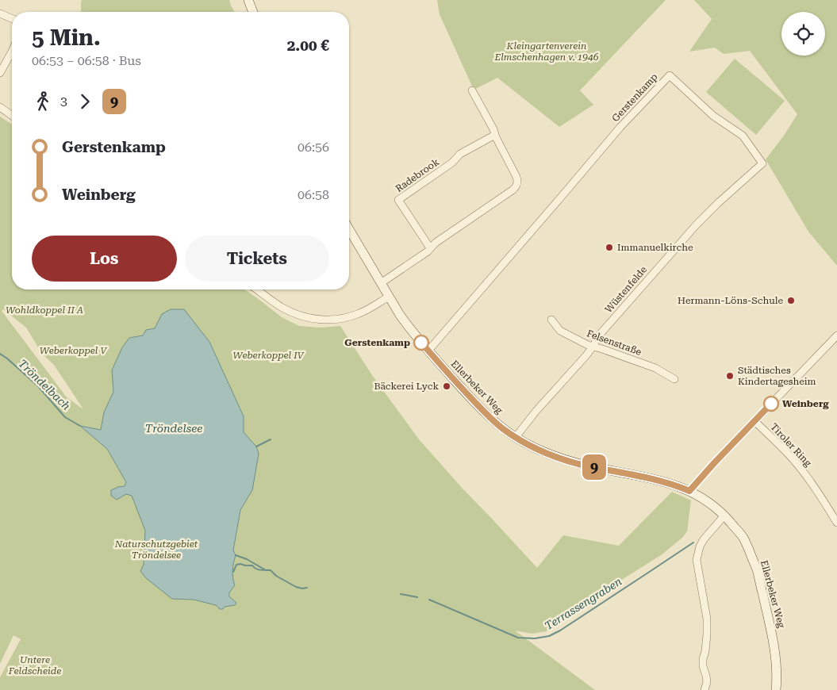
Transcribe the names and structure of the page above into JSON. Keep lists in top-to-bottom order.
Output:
{
  "streets": {
    "street": [
      "Gerstenkamp",
      "Radebrook",
      "Wüstenfelde",
      "Felsenstraße",
      "Ellerbeker Weg",
      "Tiroler Ring"
    ]
  },
  "crossings": [
    ["Gerstenkamp", "Wüstenfelde"],
    ["Gerstenkamp", "Ellerbeker Weg"],
    ["Wüstenfelde", "Felsenstraße"],
    ["Wüstenfelde", "Ellerbeker Weg"]
  ],
  "water": ["Tröndelbach", "Tröndelsee", "Terrassengraben"],
  "parks": [
    "Kleingartenverein Elmschenhagen v. 1946",
    "Wohldkoppel II A",
    "Weberkoppel V",
    "Weberkoppel IV",
    "Naturschutzgebiet Tröndelsee",
    "Untere Feldscheide"
  ],
  "places": [
    "Immanuelkirche",
    "Hermann-Löns-Schule",
    "Gerstenkamp",
    "Städtisches Kindertagesheim",
    "Bäckerei Lyck",
    "Weinberg"
  ],
  "lines": ["bus line 9"],
  "page": {
    "on_map": "9",
    "heading": ["5 Min.", "06:53 – 06:58 · Bus", "2.00 €"],
    "legs": ["3", "9"],
    "list": [
      {
        "name": "Gerstenkamp",
        "value": "06:56"
      },
      {
        "name": "Weinberg",
        "value": "06:58"
      }
    ],
    "buttons": ["Los", "Tickets"]
  }
}
